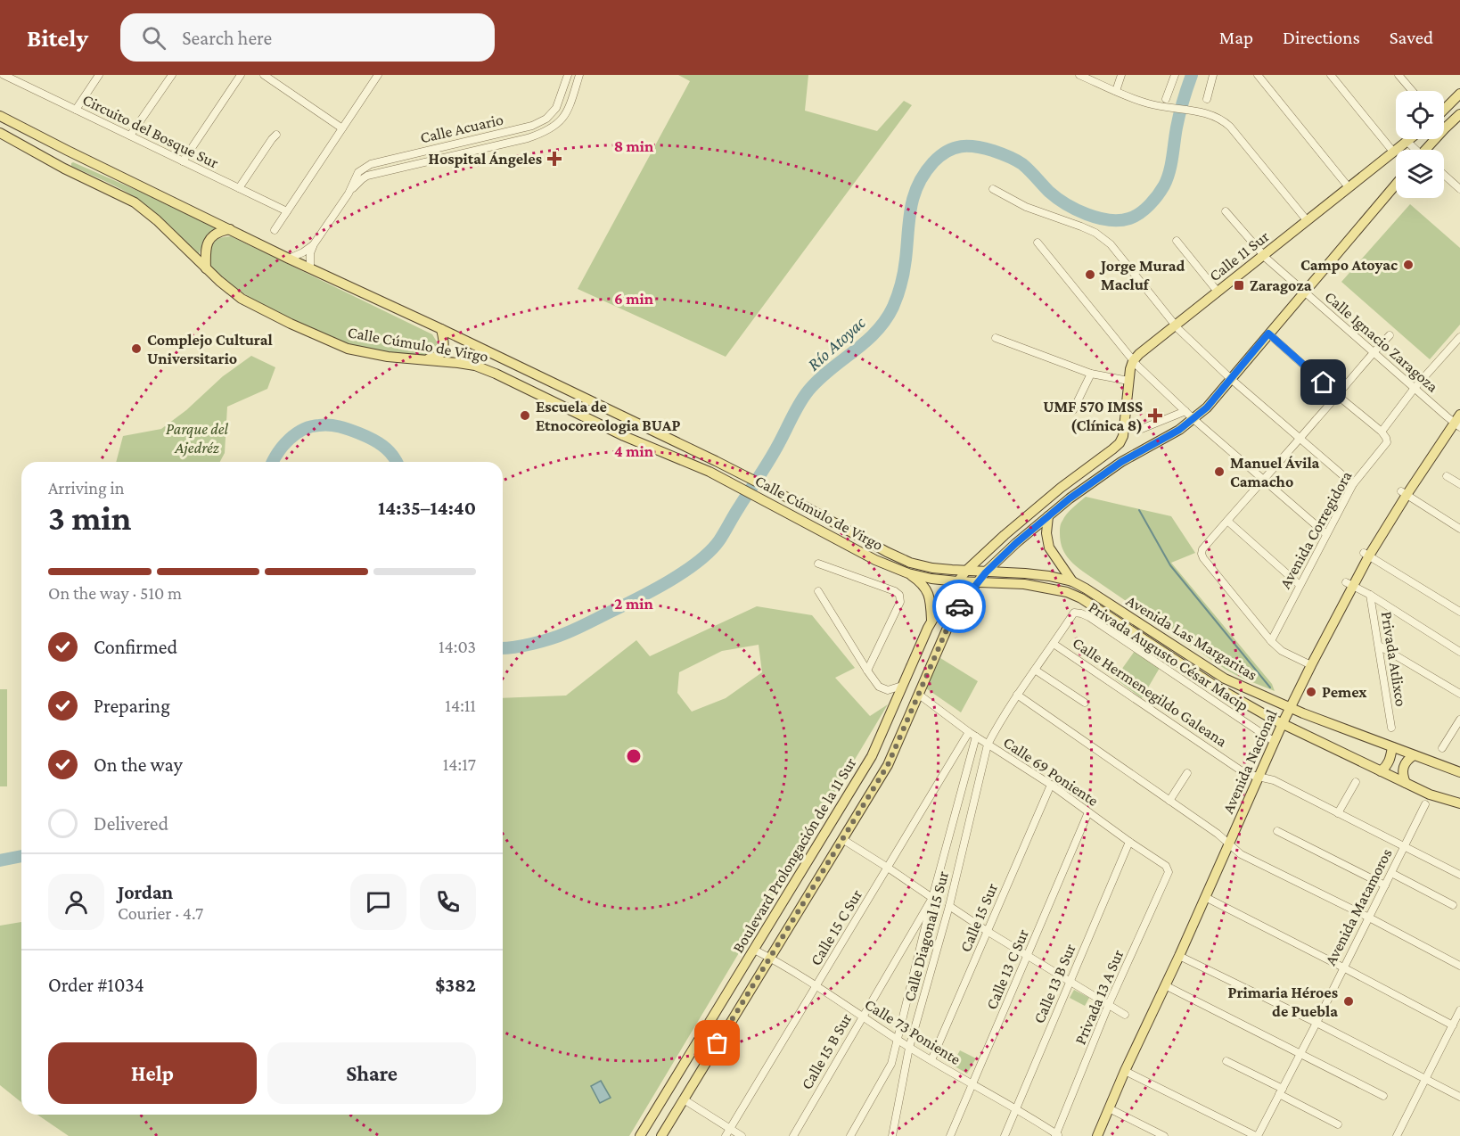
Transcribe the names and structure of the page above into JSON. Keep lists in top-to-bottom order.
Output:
{
  "streets": {
    "main road": [
      "Calle 11 Sur",
      "Calle Cúmulo de Virgo",
      "Avenida Las Margaritas",
      "Avenida Nacional",
      "Boulevard Prolongación de la 11 Sur"
    ],
    "street": [
      "Calle Acuario",
      "Circuito del Bosque Sur",
      "Calle Ignacio Zaragoza",
      "Avenida Corregidora",
      "Privada Augusto César Macip",
      "Privada Atlixco",
      "Calle Hermenegildo Galeana",
      "Calle 69 Poniente",
      "Avenida Matamoros",
      "Calle 15 Sur",
      "Calle 15 C Sur",
      "Calle Diagonal 15 Sur",
      "Calle 13 C Sur",
      "Calle 13 B Sur",
      "Privada 13 A Sur",
      "Calle 73 Poniente",
      "Calle 15 B Sur"
    ]
  },
  "crossings": [
    ["Calle Acuario", "Calle Cúmulo de Virgo"],
    ["Calle 11 Sur", "Calle Ignacio Zaragoza"],
    ["Calle Ignacio Zaragoza", "Avenida Corregidora"],
    ["Calle Ignacio Zaragoza", "Avenida Nacional"],
    ["Calle Cúmulo de Virgo", "Avenida Las Margaritas"],
    ["Calle Cúmulo de Virgo", "Boulevard Prolongación de la 11 Sur"],
    ["Avenida Las Margaritas", "Avenida Nacional"],
    ["Avenida Las Margaritas", "Boulevard Prolongación de la 11 Sur"],
    ["Privada Augusto César Macip", "Avenida Nacional"],
    ["Privada Augusto César Macip", "Calle Diagonal 15 Sur"],
    ["Calle Hermenegildo Galeana", "Avenida Nacional"],
    ["Calle Hermenegildo Galeana", "Avenida Matamoros"],
    ["Calle Hermenegildo Galeana", "Calle Diagonal 15 Sur"],
    ["Calle 69 Poniente", "Boulevard Prolongación de la 11 Sur"],
    ["Calle 69 Poniente", "Calle 15 Sur"],
    ["Calle 69 Poniente", "Calle 15 C Sur"],
    ["Calle 69 Poniente", "Calle Diagonal 15 Sur"],
    ["Calle 69 Poniente", "Calle 13 C Sur"],
    ["Calle 69 Poniente", "Calle 13 B Sur"],
    ["Calle 69 Poniente", "Privada 13 A Sur"],
    ["Boulevard Prolongación de la 11 Sur", "Calle 73 Poniente"],
    ["Calle 15 Sur", "Calle 73 Poniente"],
    ["Calle 15 C Sur", "Calle 73 Poniente"],
    ["Calle Diagonal 15 Sur", "Calle 73 Poniente"],
    ["Calle Diagonal 15 Sur", "Calle 15 B Sur"],
    ["Calle 13 C Sur", "Calle 73 Poniente"],
    ["Calle 13 B Sur", "Calle 73 Poniente"],
    ["Privada 13 A Sur", "Calle 73 Poniente"],
    ["Calle 73 Poniente", "Calle 15 B Sur"]
  ],
  "water": ["Río Atoyac"],
  "parks": ["Parque del Ajedréz"],
  "places": {
    "health": ["Hospital Ángeles", "UMF 570 IMSS (Clínica 8)"],
    "other": [
      "Campo Atoyac",
      "Jorge Murad Macluf",
      "Complejo Cultural Universitario",
      "Escuela de Etnocoreologia BUAP",
      "Manuel Ávila Camacho",
      "Pemex",
      "Primaria Héroes de Puebla"
    ],
    "transit": ["Zaragoza"]
  },
  "page": {
    "header": "Bitely",
    "search": "Search here",
    "nav": ["Map", "Directions", "Saved"],
    "heading": ["3 min", "Arriving in", "14:35–14:40"],
    "panel": [
      "Jordan",
      "Courier · 4.7",
      "Order #1034",
      "$382"
    ],
    "bar": "On the way · 510 m",
    "list": [
      ["Confirmed", "14:03"],
      ["Preparing", "14:11"],
      ["On the way", "14:17"],
      "Delivered"
    ],
    "buttons": ["Help", "Share"]
  },
  "rings": [
    "8 min",
    "6 min",
    "4 min",
    "2 min"
  ]
}
